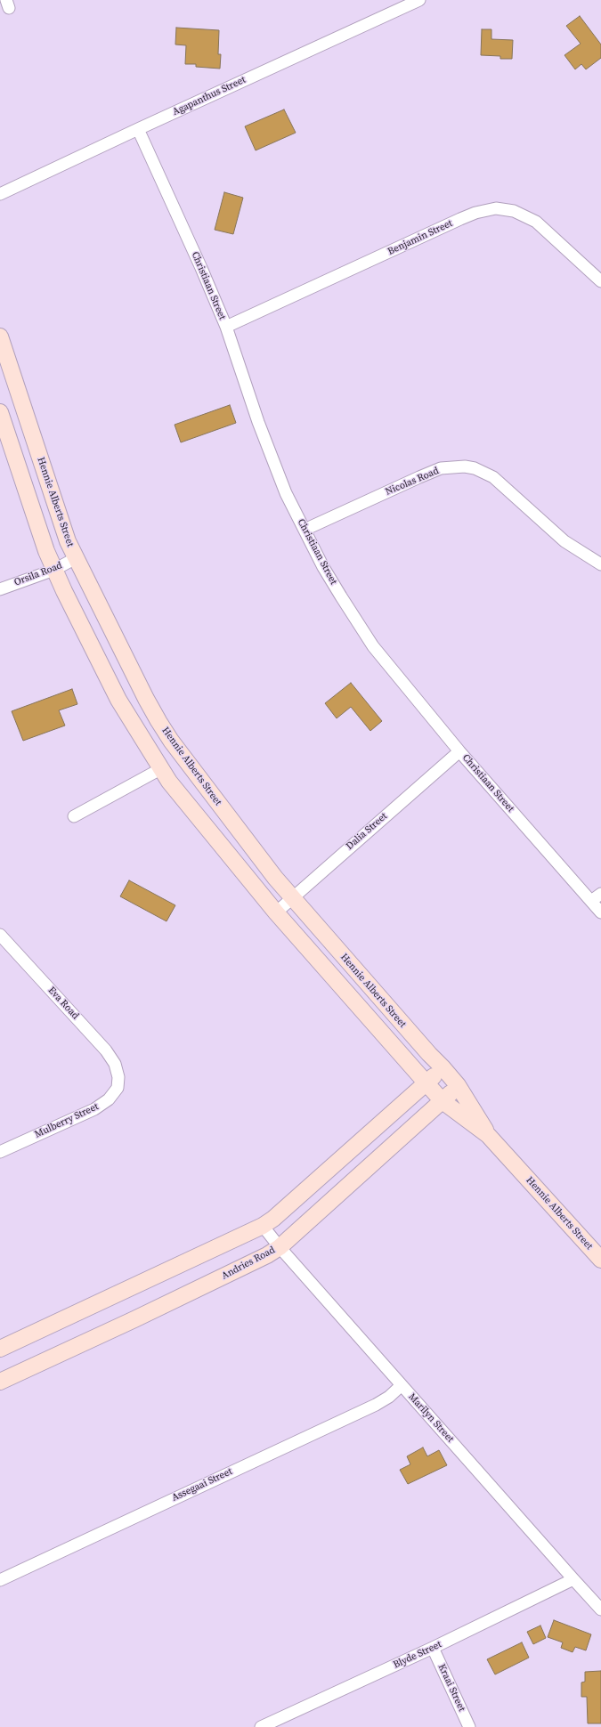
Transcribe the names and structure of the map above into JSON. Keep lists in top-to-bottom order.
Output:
{
  "streets": {
    "street": [
      "Agapanthus Street",
      "Benjamin Street",
      "Christiaan Street",
      "Nicolas Road",
      "Hennie Alberts Street",
      "Orsila Road",
      "Dalia Street",
      "Eva Road",
      "Mulberry Street",
      "Andries Road",
      "Marilyn Street",
      "Assegaai Street",
      "Blyde Street",
      "Kraai Street"
    ]
  },
  "crossings": [
    ["Agapanthus Street", "Christiaan Street"],
    ["Benjamin Street", "Christiaan Street"],
    ["Christiaan Street", "Nicolas Road"],
    ["Christiaan Street", "Dalia Street"],
    ["Hennie Alberts Street", "Orsila Road"],
    ["Hennie Alberts Street", "Dalia Street"],
    ["Hennie Alberts Street", "Andries Road"],
    ["Eva Road", "Mulberry Street"],
    ["Andries Road", "Marilyn Street"],
    ["Marilyn Street", "Assegaai Street"],
    ["Marilyn Street", "Blyde Street"],
    ["Blyde Street", "Kraai Street"]
  ]
}
